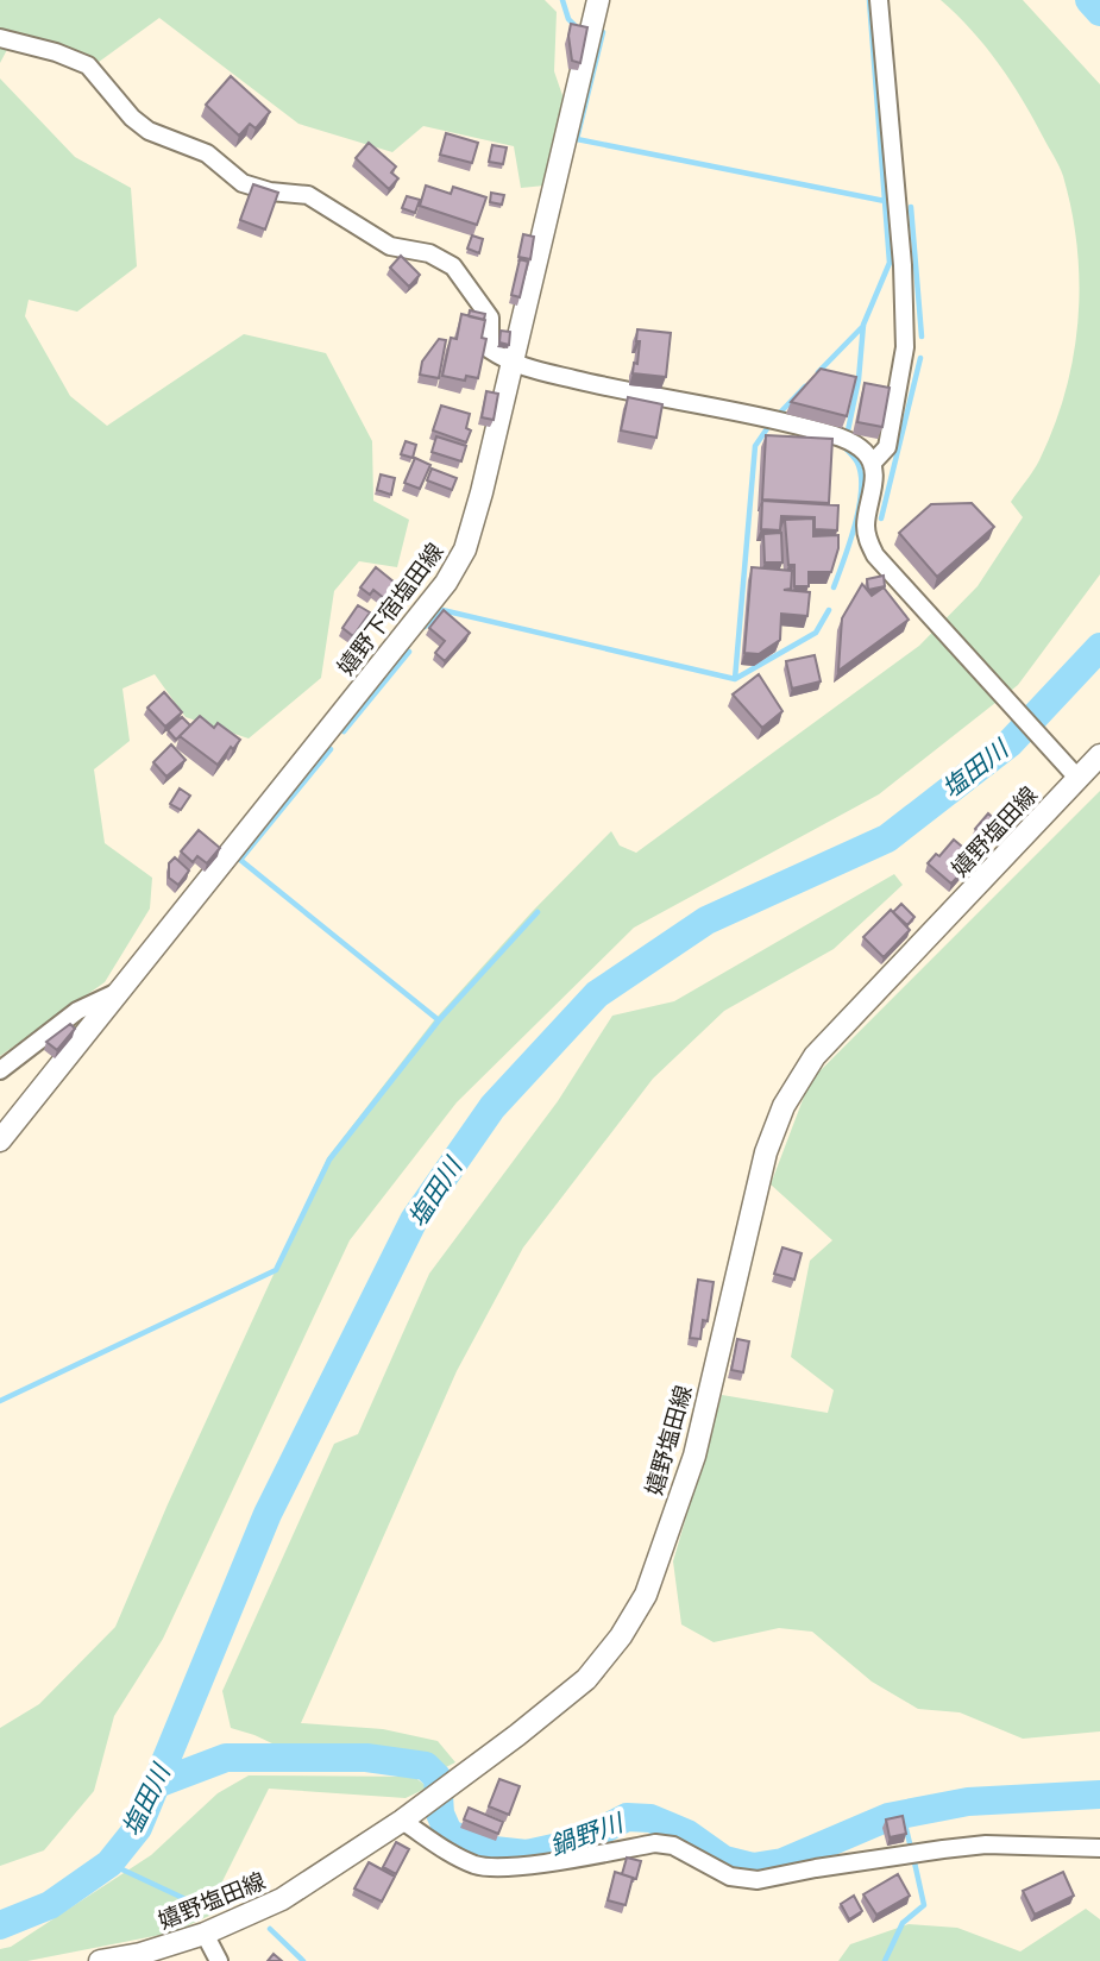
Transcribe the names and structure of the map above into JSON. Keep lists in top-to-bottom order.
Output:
{
  "streets": {
    "main road": ["嬉野下宿塩田線", "嬉野塩田線"]
  },
  "water": ["塩田川", "鍋野川"]
}
